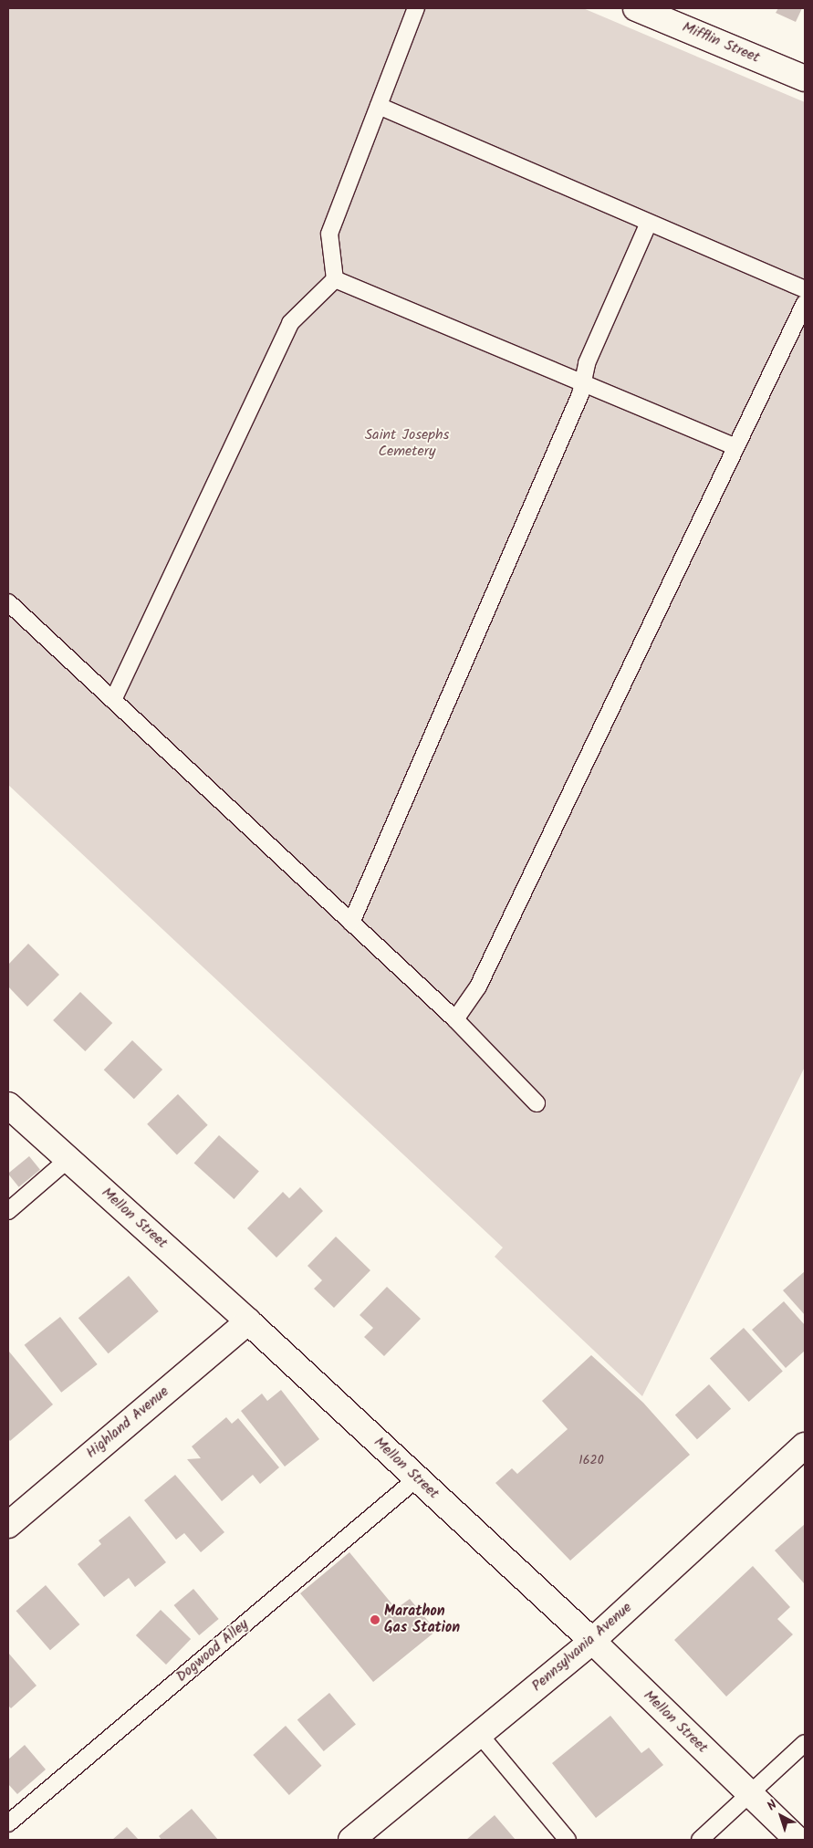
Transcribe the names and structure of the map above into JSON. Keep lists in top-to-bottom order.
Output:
{
  "streets": {
    "street": [
      "Mifflin Street",
      "Mellon Street",
      "Highland Avenue",
      "Pennsylvania Avenue"
    ],
    "lane": ["Dogwood Alley"]
  },
  "crossings": [
    ["Mellon Street", "Highland Avenue"],
    ["Mellon Street", "Pennsylvania Avenue"],
    ["Mellon Street", "Dogwood Alley"]
  ],
  "parks": ["Saint Josephs Cemetery"],
  "places": ["Marathon Gas Station"],
  "house_numbers": ["1620"],
  "north": "top left"
}
